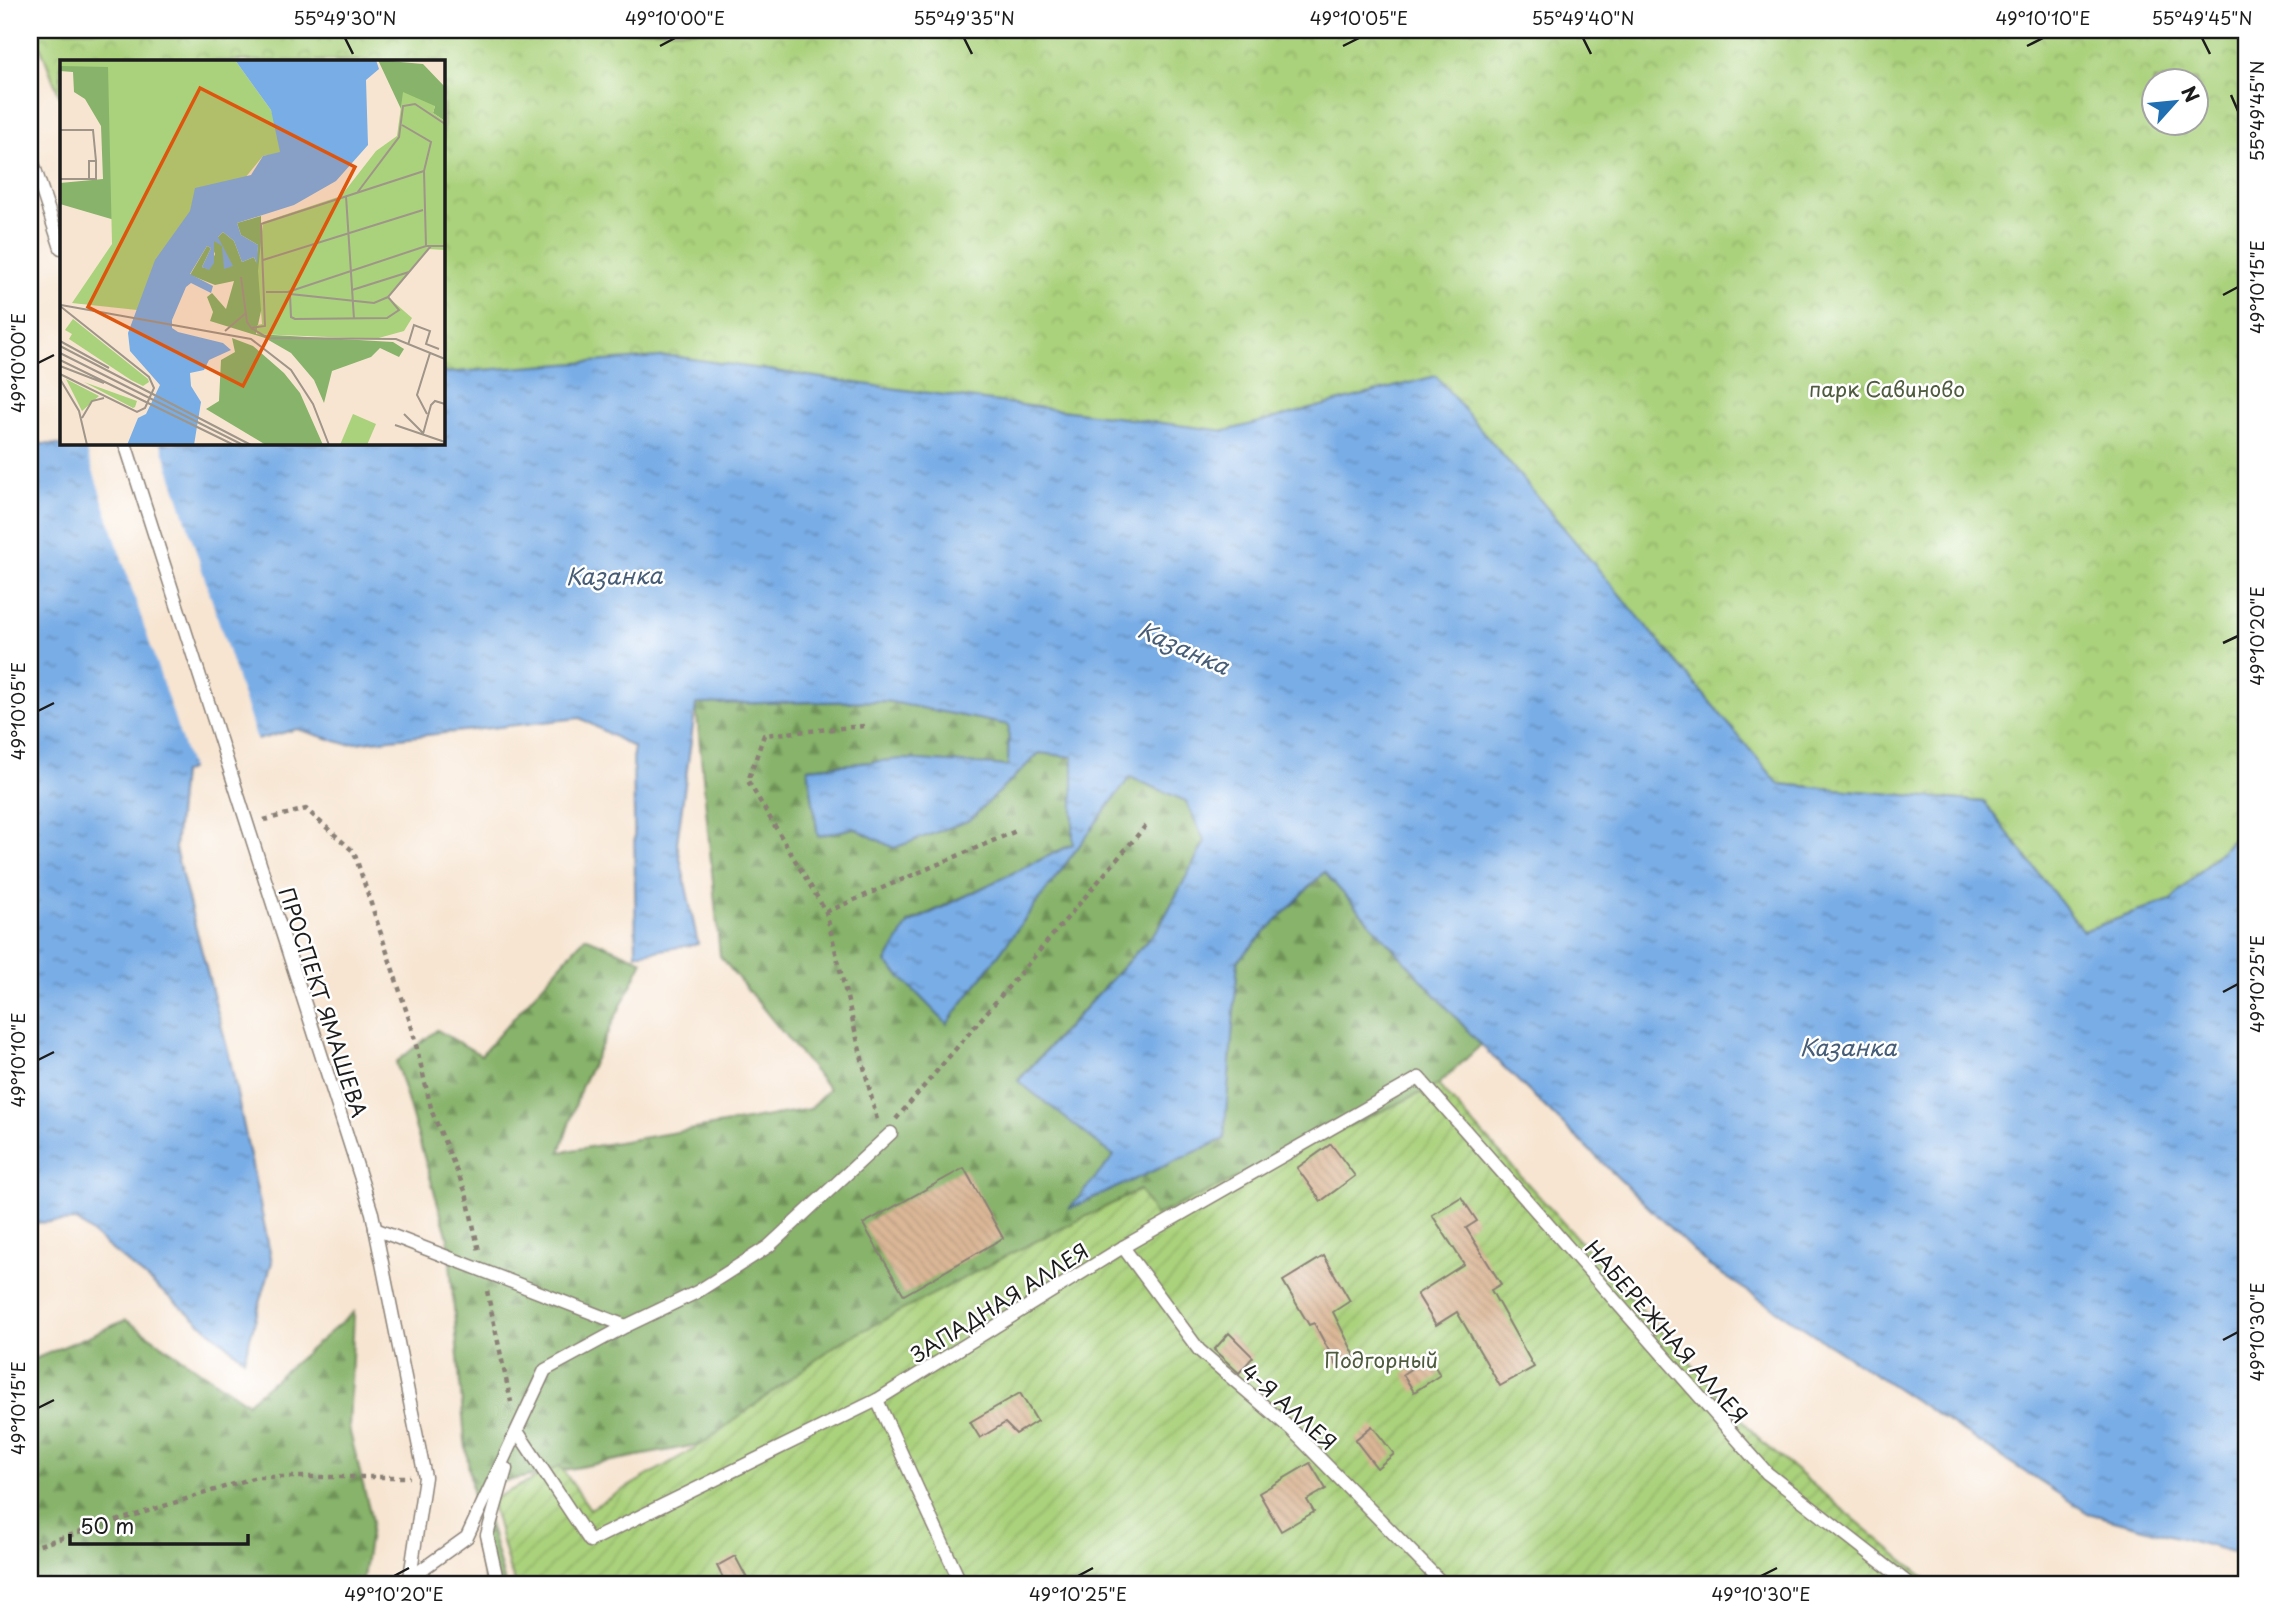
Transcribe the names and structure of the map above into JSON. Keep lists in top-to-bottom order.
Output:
{
  "streets": {
    "lane": [
      "ПРОСПЕКТ ЯМАШЕВА",
      "ЗАПАДНАЯ АЛЛЕЯ",
      "НАБЕРЕЖНАЯ АЛЛЕЯ",
      "4-Я АЛЛЕЯ"
    ]
  },
  "crossings": [
    ["ЗАПАДНАЯ АЛЛЕЯ", "НАБЕРЕЖНАЯ АЛЛЕЯ"],
    ["ЗАПАДНАЯ АЛЛЕЯ", "4-Я АЛЛЕЯ"]
  ],
  "water": ["Казанка"],
  "parks": ["парк Савиново", "Подгорный"],
  "scale_bar": "50 m",
  "north": "top right",
  "coordinates": [
    "55°49'30\"N",
    "49°10'00\"E",
    "55°49'35\"N",
    "49°10'05\"E",
    "55°49'40\"N",
    "49°10'10\"E",
    "55°49'45\"N",
    "49°10'15\"E",
    "49°10'20\"E",
    "49°10'25\"E",
    "49°10'30\"E"
  ]
}
